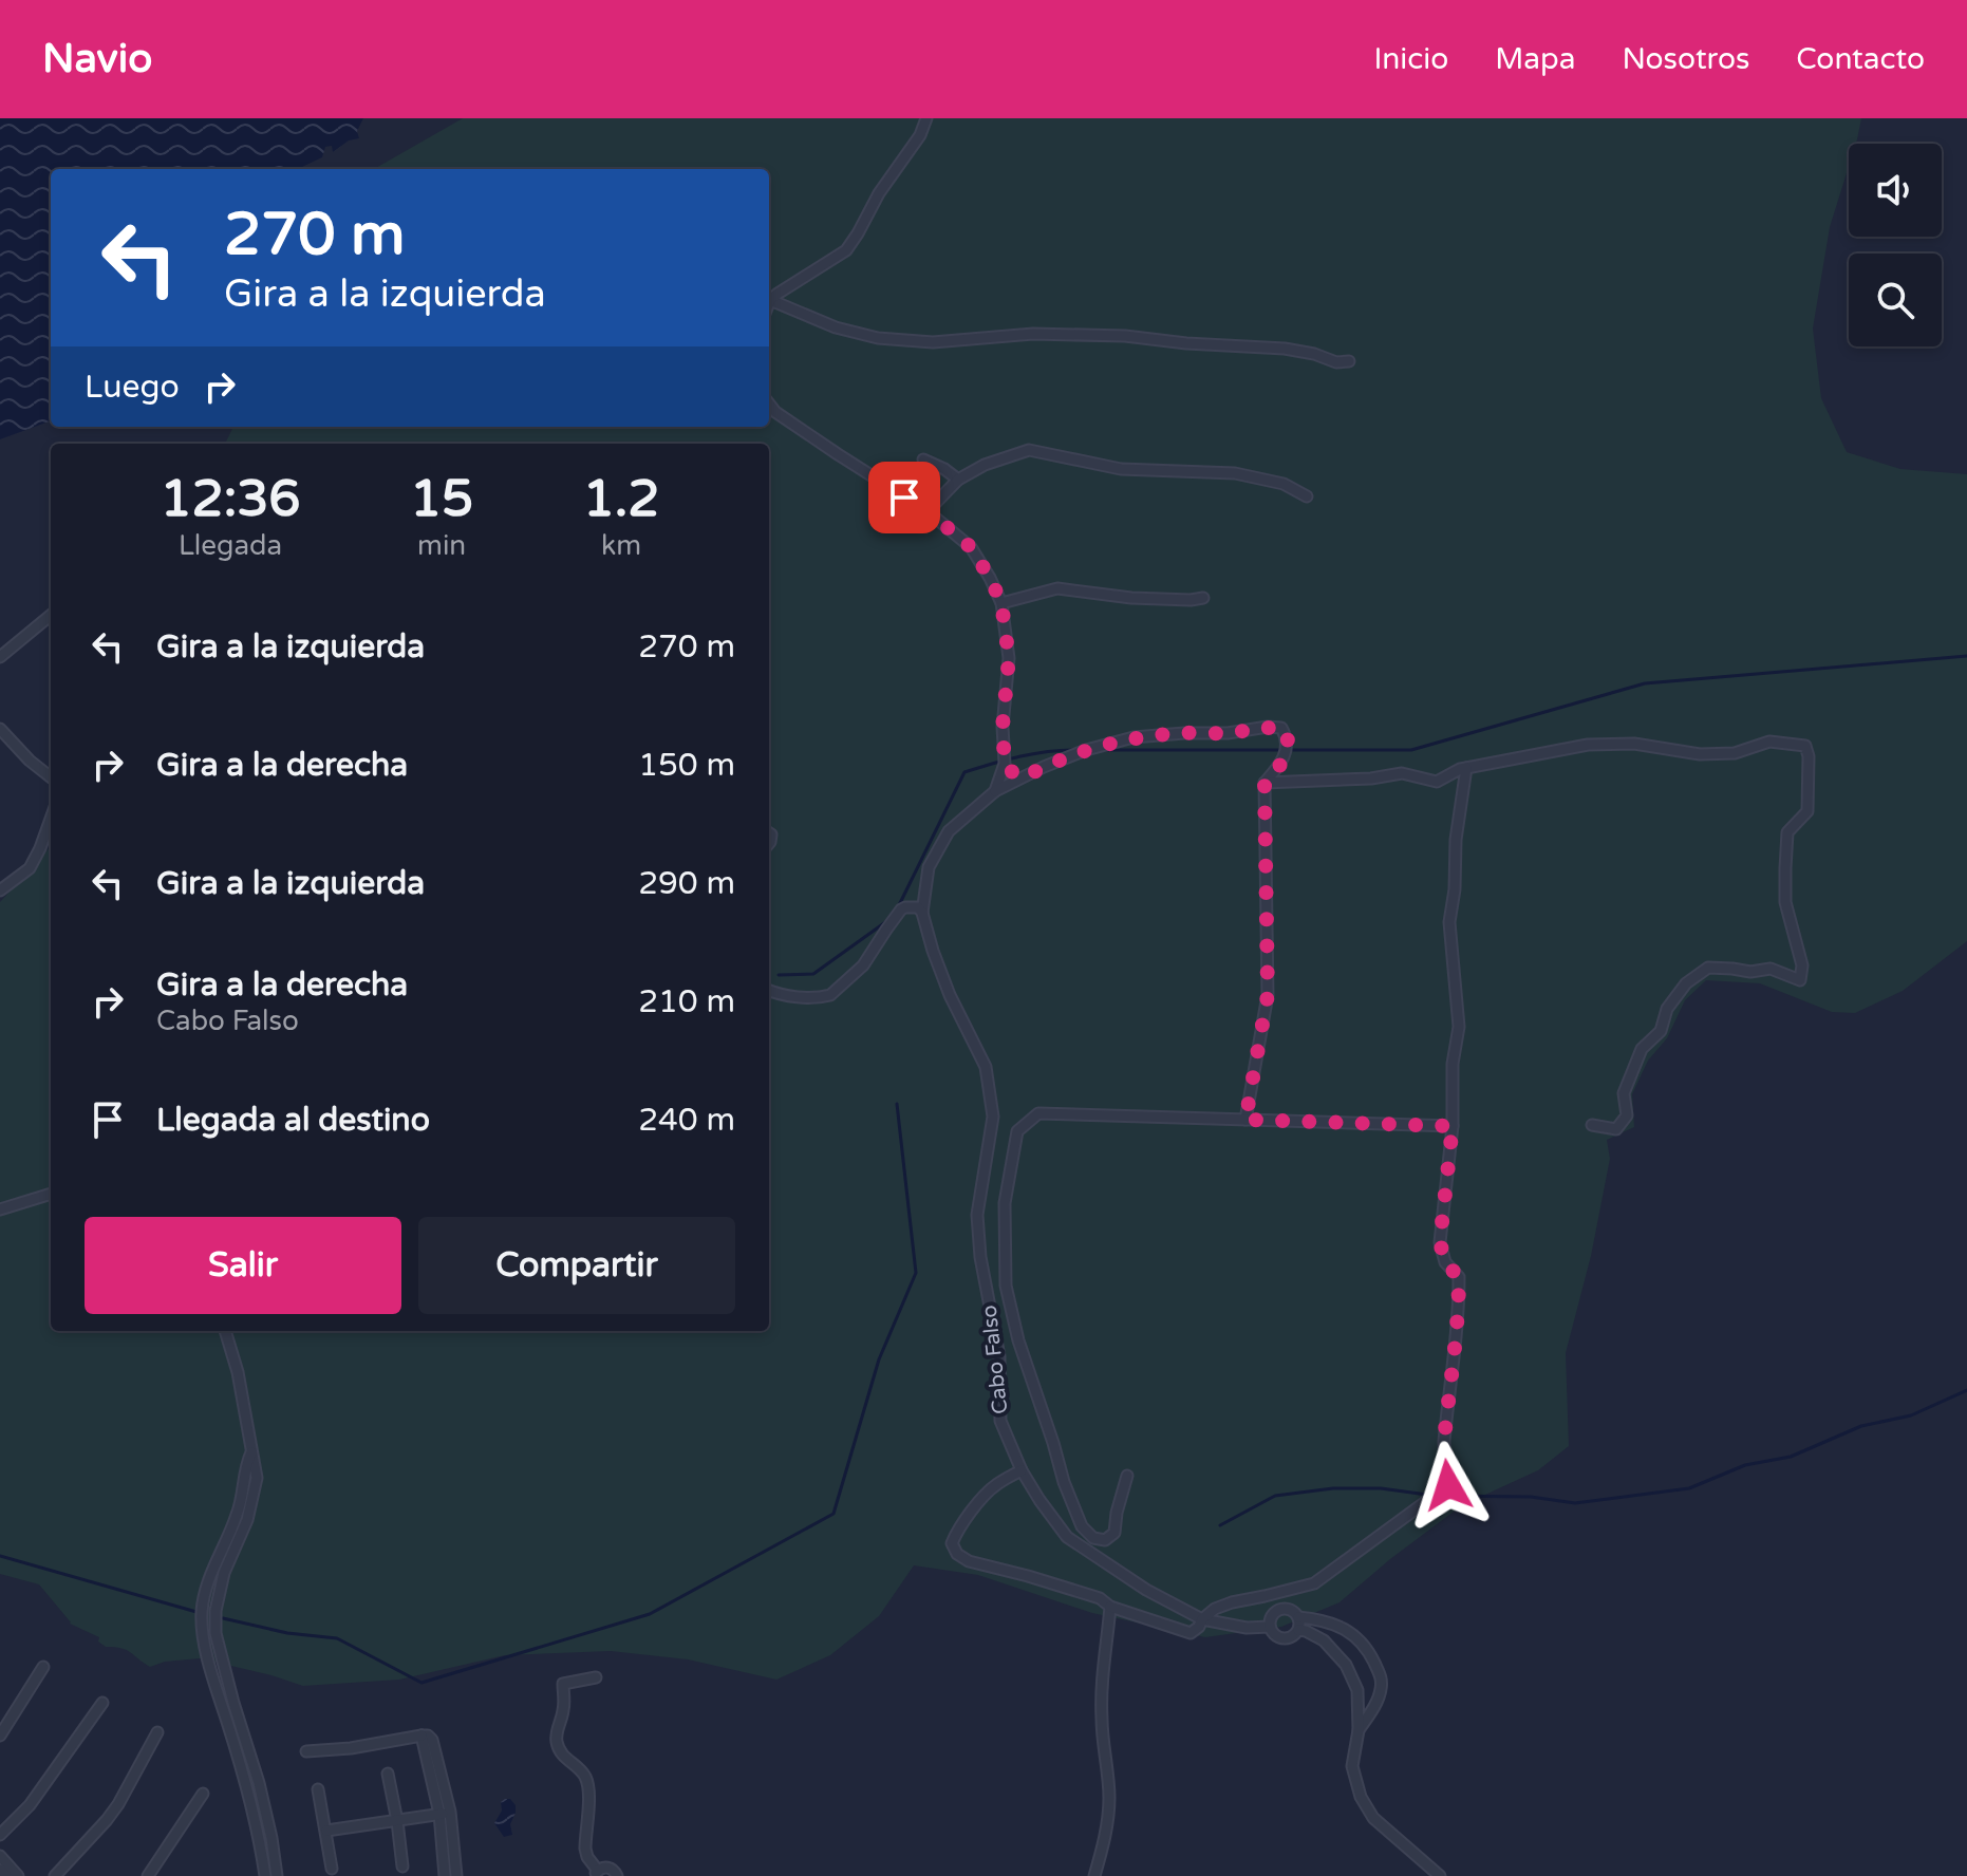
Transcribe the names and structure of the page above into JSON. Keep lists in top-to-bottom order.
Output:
{
  "streets": {
    "street": ["Cabo Falso"]
  },
  "page": {
    "header": "Navio",
    "nav": [
      "Inicio",
      "Mapa",
      "Nosotros",
      "Contacto"
    ],
    "turn": ["270 m", "Gira a la izquierda"],
    "then": "Luego",
    "eta": [
      "12:36",
      "Llegada",
      "15",
      "min",
      "1.2",
      "km"
    ],
    "list": [
      {
        "name": "Gira a la izquierda",
        "value": "270 m"
      },
      {
        "name": "Gira a la derecha",
        "value": "150 m"
      },
      {
        "name": "Gira a la izquierda",
        "value": "290 m"
      },
      {
        "name": "Gira a la derecha",
        "note": "Cabo Falso",
        "value": "210 m"
      },
      {
        "name": "Llegada al destino",
        "value": "240 m"
      }
    ],
    "buttons": ["Salir", "Compartir"]
  }
}
